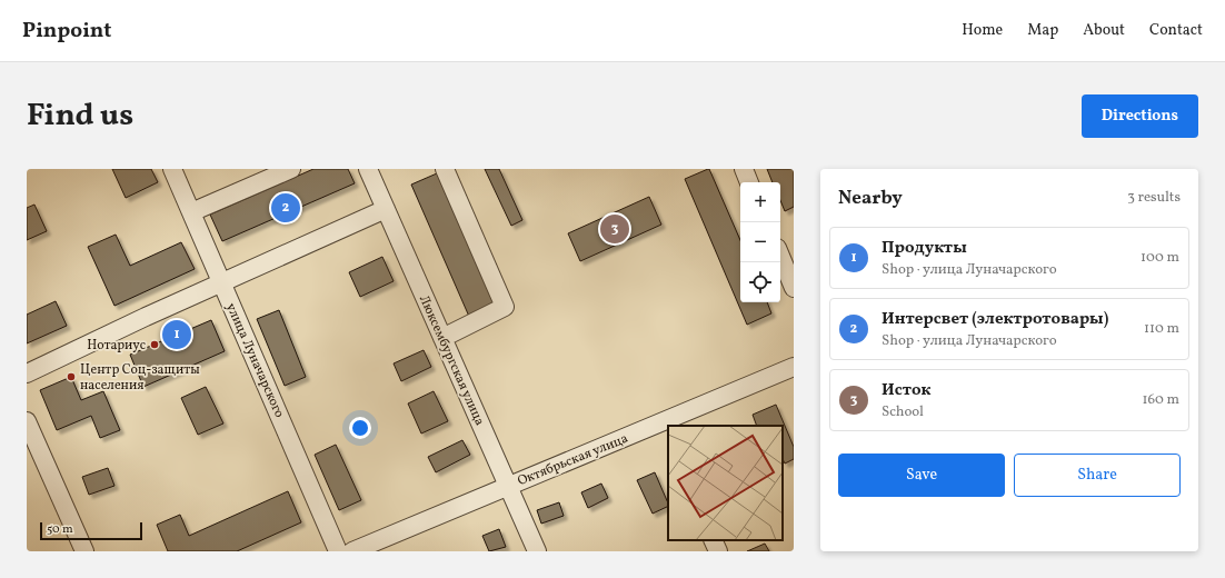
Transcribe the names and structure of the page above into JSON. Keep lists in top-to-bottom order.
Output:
{
  "streets": {
    "street": ["улица Луначарского", "Люксембургская улица", "Октябрьская улица"]
  },
  "crossings": [
    ["Люксембургская улица", "Октябрьская улица"]
  ],
  "places": ["Нотариус", "Центр Соц-защиты населения"],
  "scale_bar": "50 m",
  "page": {
    "header": "Pinpoint",
    "nav": [
      "Home",
      "Map",
      "About",
      "Contact"
    ],
    "title": "Find us",
    "buttons": [
      "Directions",
      ["Save", "Share"]
    ],
    "heading": ["Nearby", "3 results"],
    "map_buttons": ["+", "−"],
    "pins": ["2", "3", "1"],
    "list": [
      {
        "mark": "1",
        "name": "Продукты",
        "note": "Shop · улица Луначарского",
        "value": "100 m"
      },
      {
        "mark": "2",
        "name": "Интерсвет (электротовары)",
        "note": "Shop · улица Луначарского",
        "value": "110 m"
      },
      {
        "mark": "3",
        "name": "Исток",
        "note": "School",
        "value": "160 m"
      }
    ],
    "scale": "50 m"
  }
}
